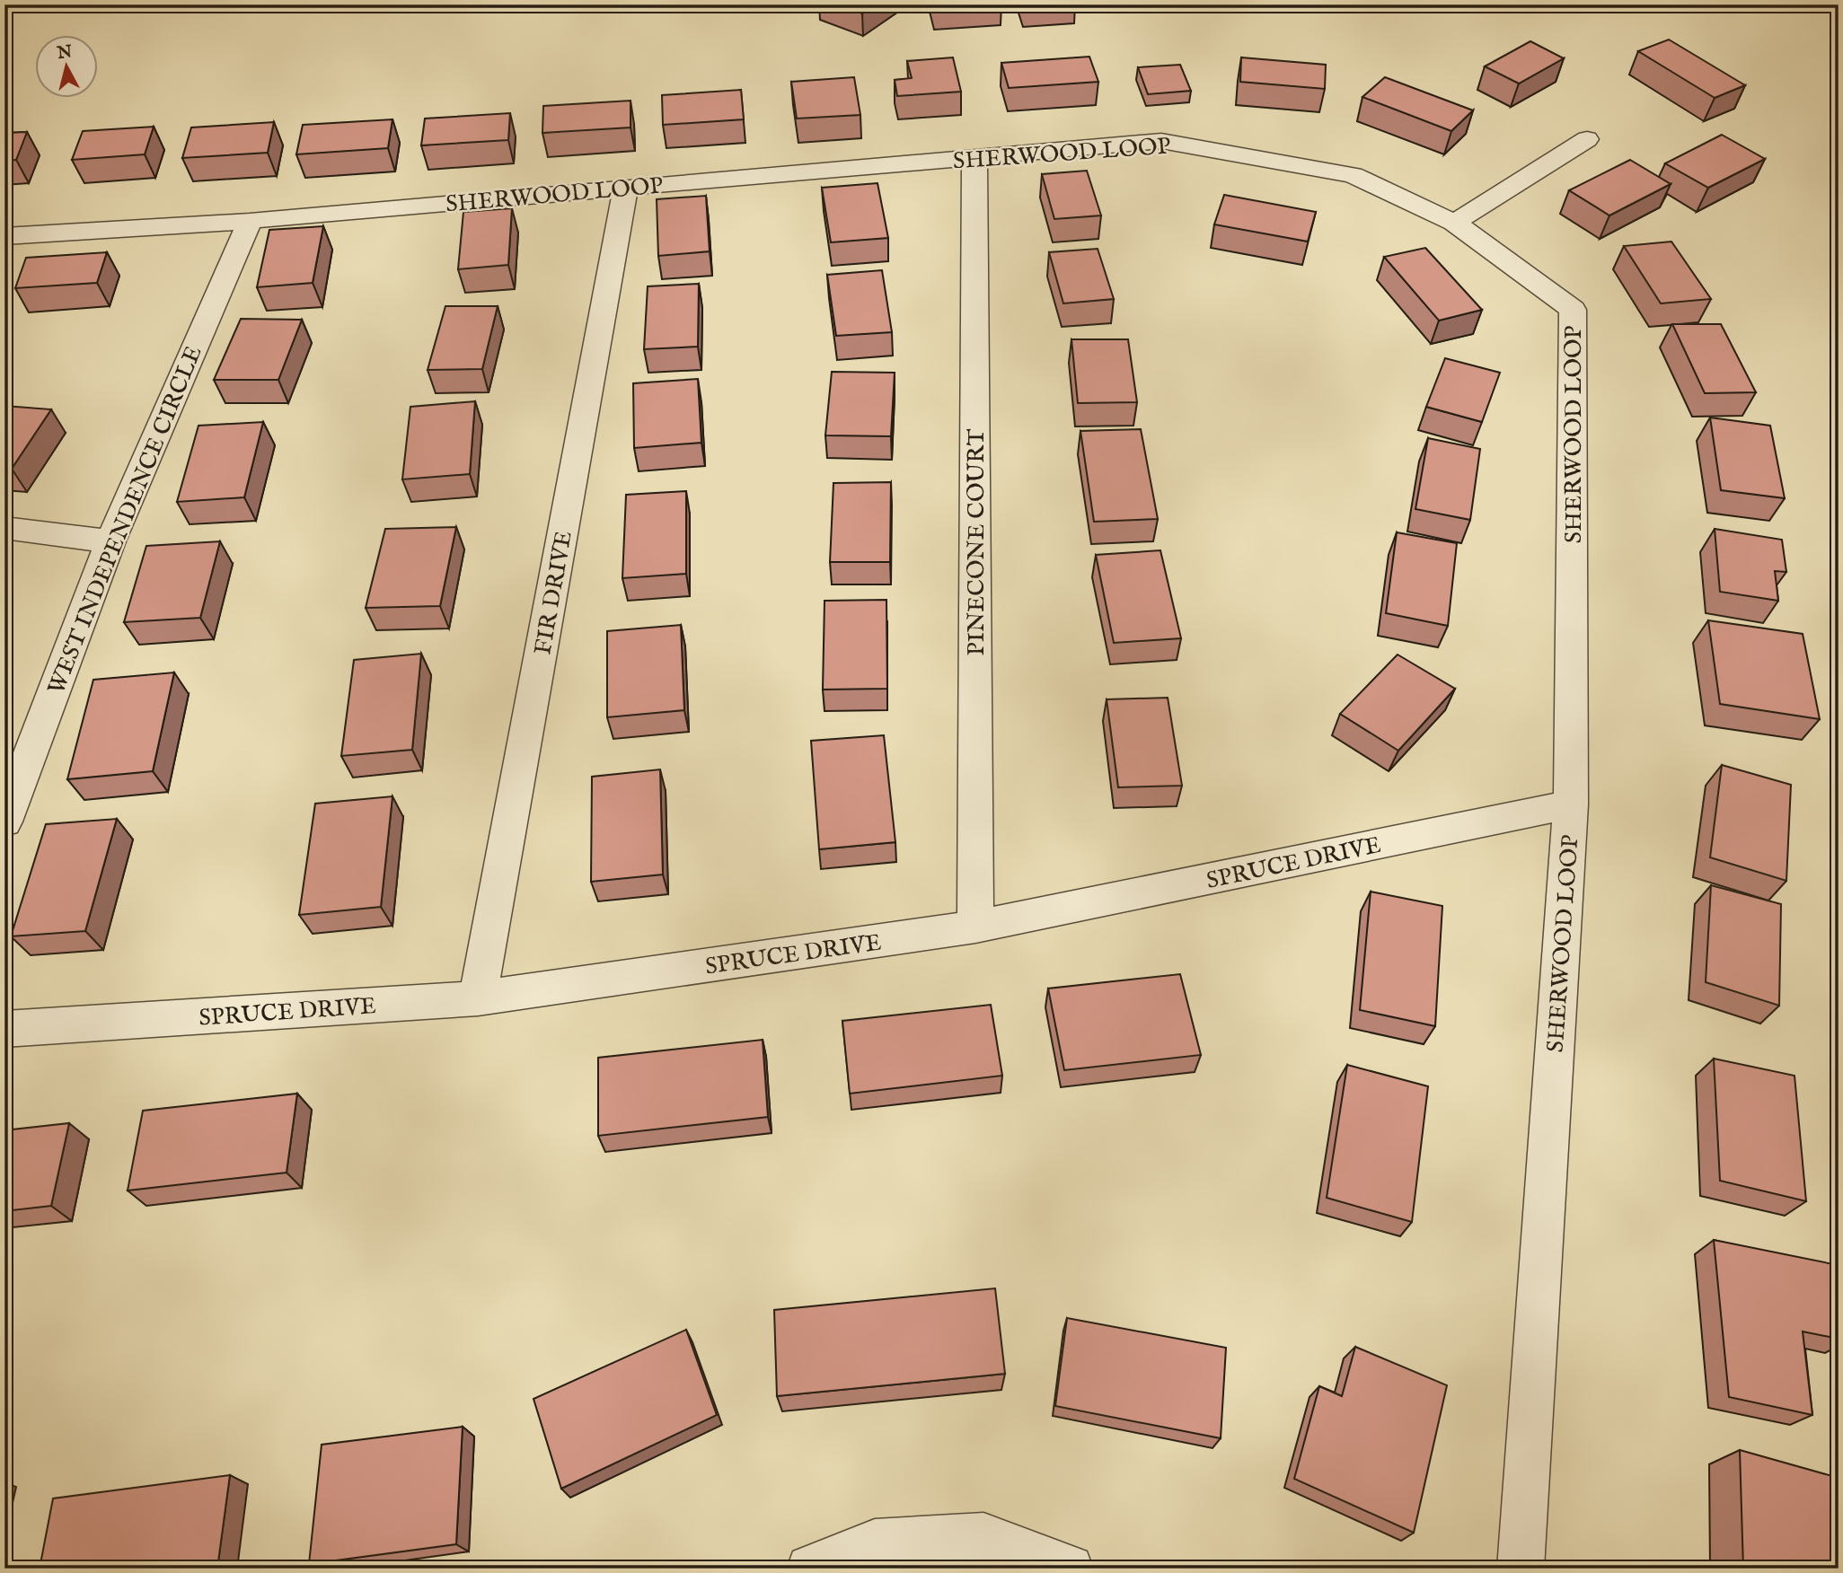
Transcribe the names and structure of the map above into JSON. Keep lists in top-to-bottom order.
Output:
{
  "streets": {
    "street": [
      "SHERWOOD LOOP",
      "WEST INDEPENDENCE CIRCLE",
      "PINECONE COURT",
      "FIR DRIVE",
      "SPRUCE DRIVE"
    ]
  },
  "crossings": [
    ["SHERWOOD LOOP", "WEST INDEPENDENCE CIRCLE"],
    ["SHERWOOD LOOP", "PINECONE COURT"],
    ["SHERWOOD LOOP", "FIR DRIVE"],
    ["SHERWOOD LOOP", "SPRUCE DRIVE"],
    ["PINECONE COURT", "SPRUCE DRIVE"],
    ["FIR DRIVE", "SPRUCE DRIVE"]
  ],
  "north": "top"
}
